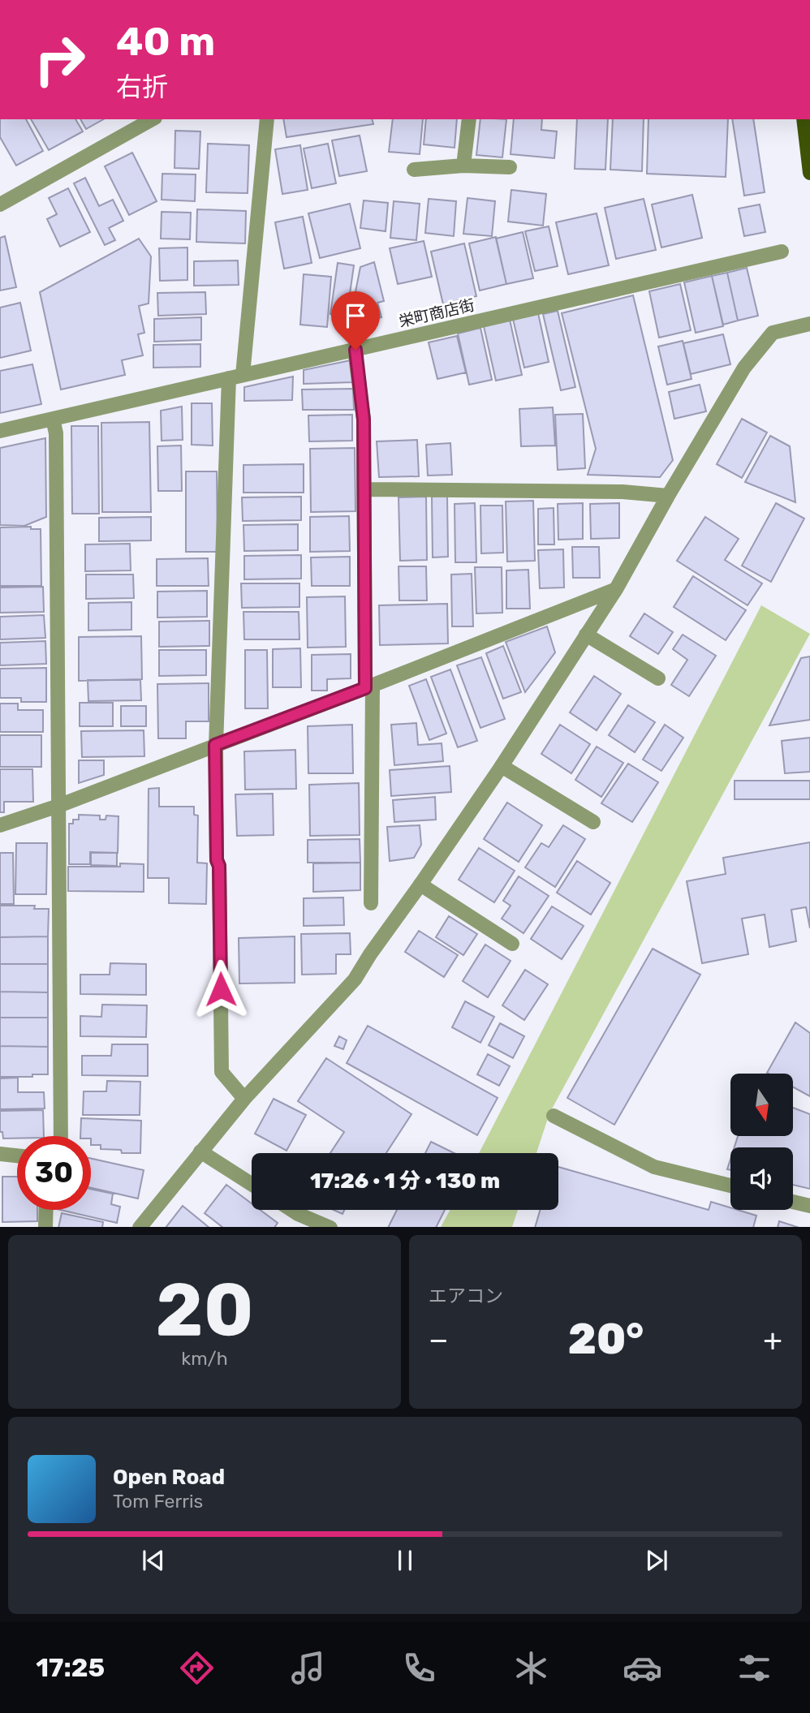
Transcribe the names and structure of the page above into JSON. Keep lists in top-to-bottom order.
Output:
{
  "streets": {
    "street": ["栄町商店街"]
  },
  "north": "bottom",
  "page": {
    "turn": ["40 m", "右折"],
    "limit": "30",
    "trip": "17:26 · 1 分 · 130 m",
    "tile": [
      ["20", "km/h"],
      "エアコン"
    ],
    "heat": ["−", "20°", "+"],
    "song": ["Open Road", "Tom Ferris"],
    "tabs": "17:25"
  }
}
